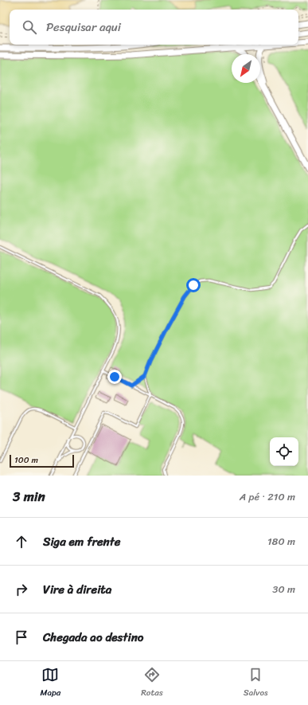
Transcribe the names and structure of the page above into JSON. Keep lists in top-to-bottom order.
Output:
{
  "scale_bar": "100 m",
  "north": "bottom left",
  "page": {
    "search": "Pesquisar aqui",
    "scale": "100 m",
    "heading": ["3 min", "A pé · 210 m"],
    "list": [
      ["Siga em frente", "180 m"],
      ["Vire à direita", "30 m"],
      "Chegada ao destino"
    ],
    "nav": ["Mapa", "Rotas", "Salvos"]
  }
}
